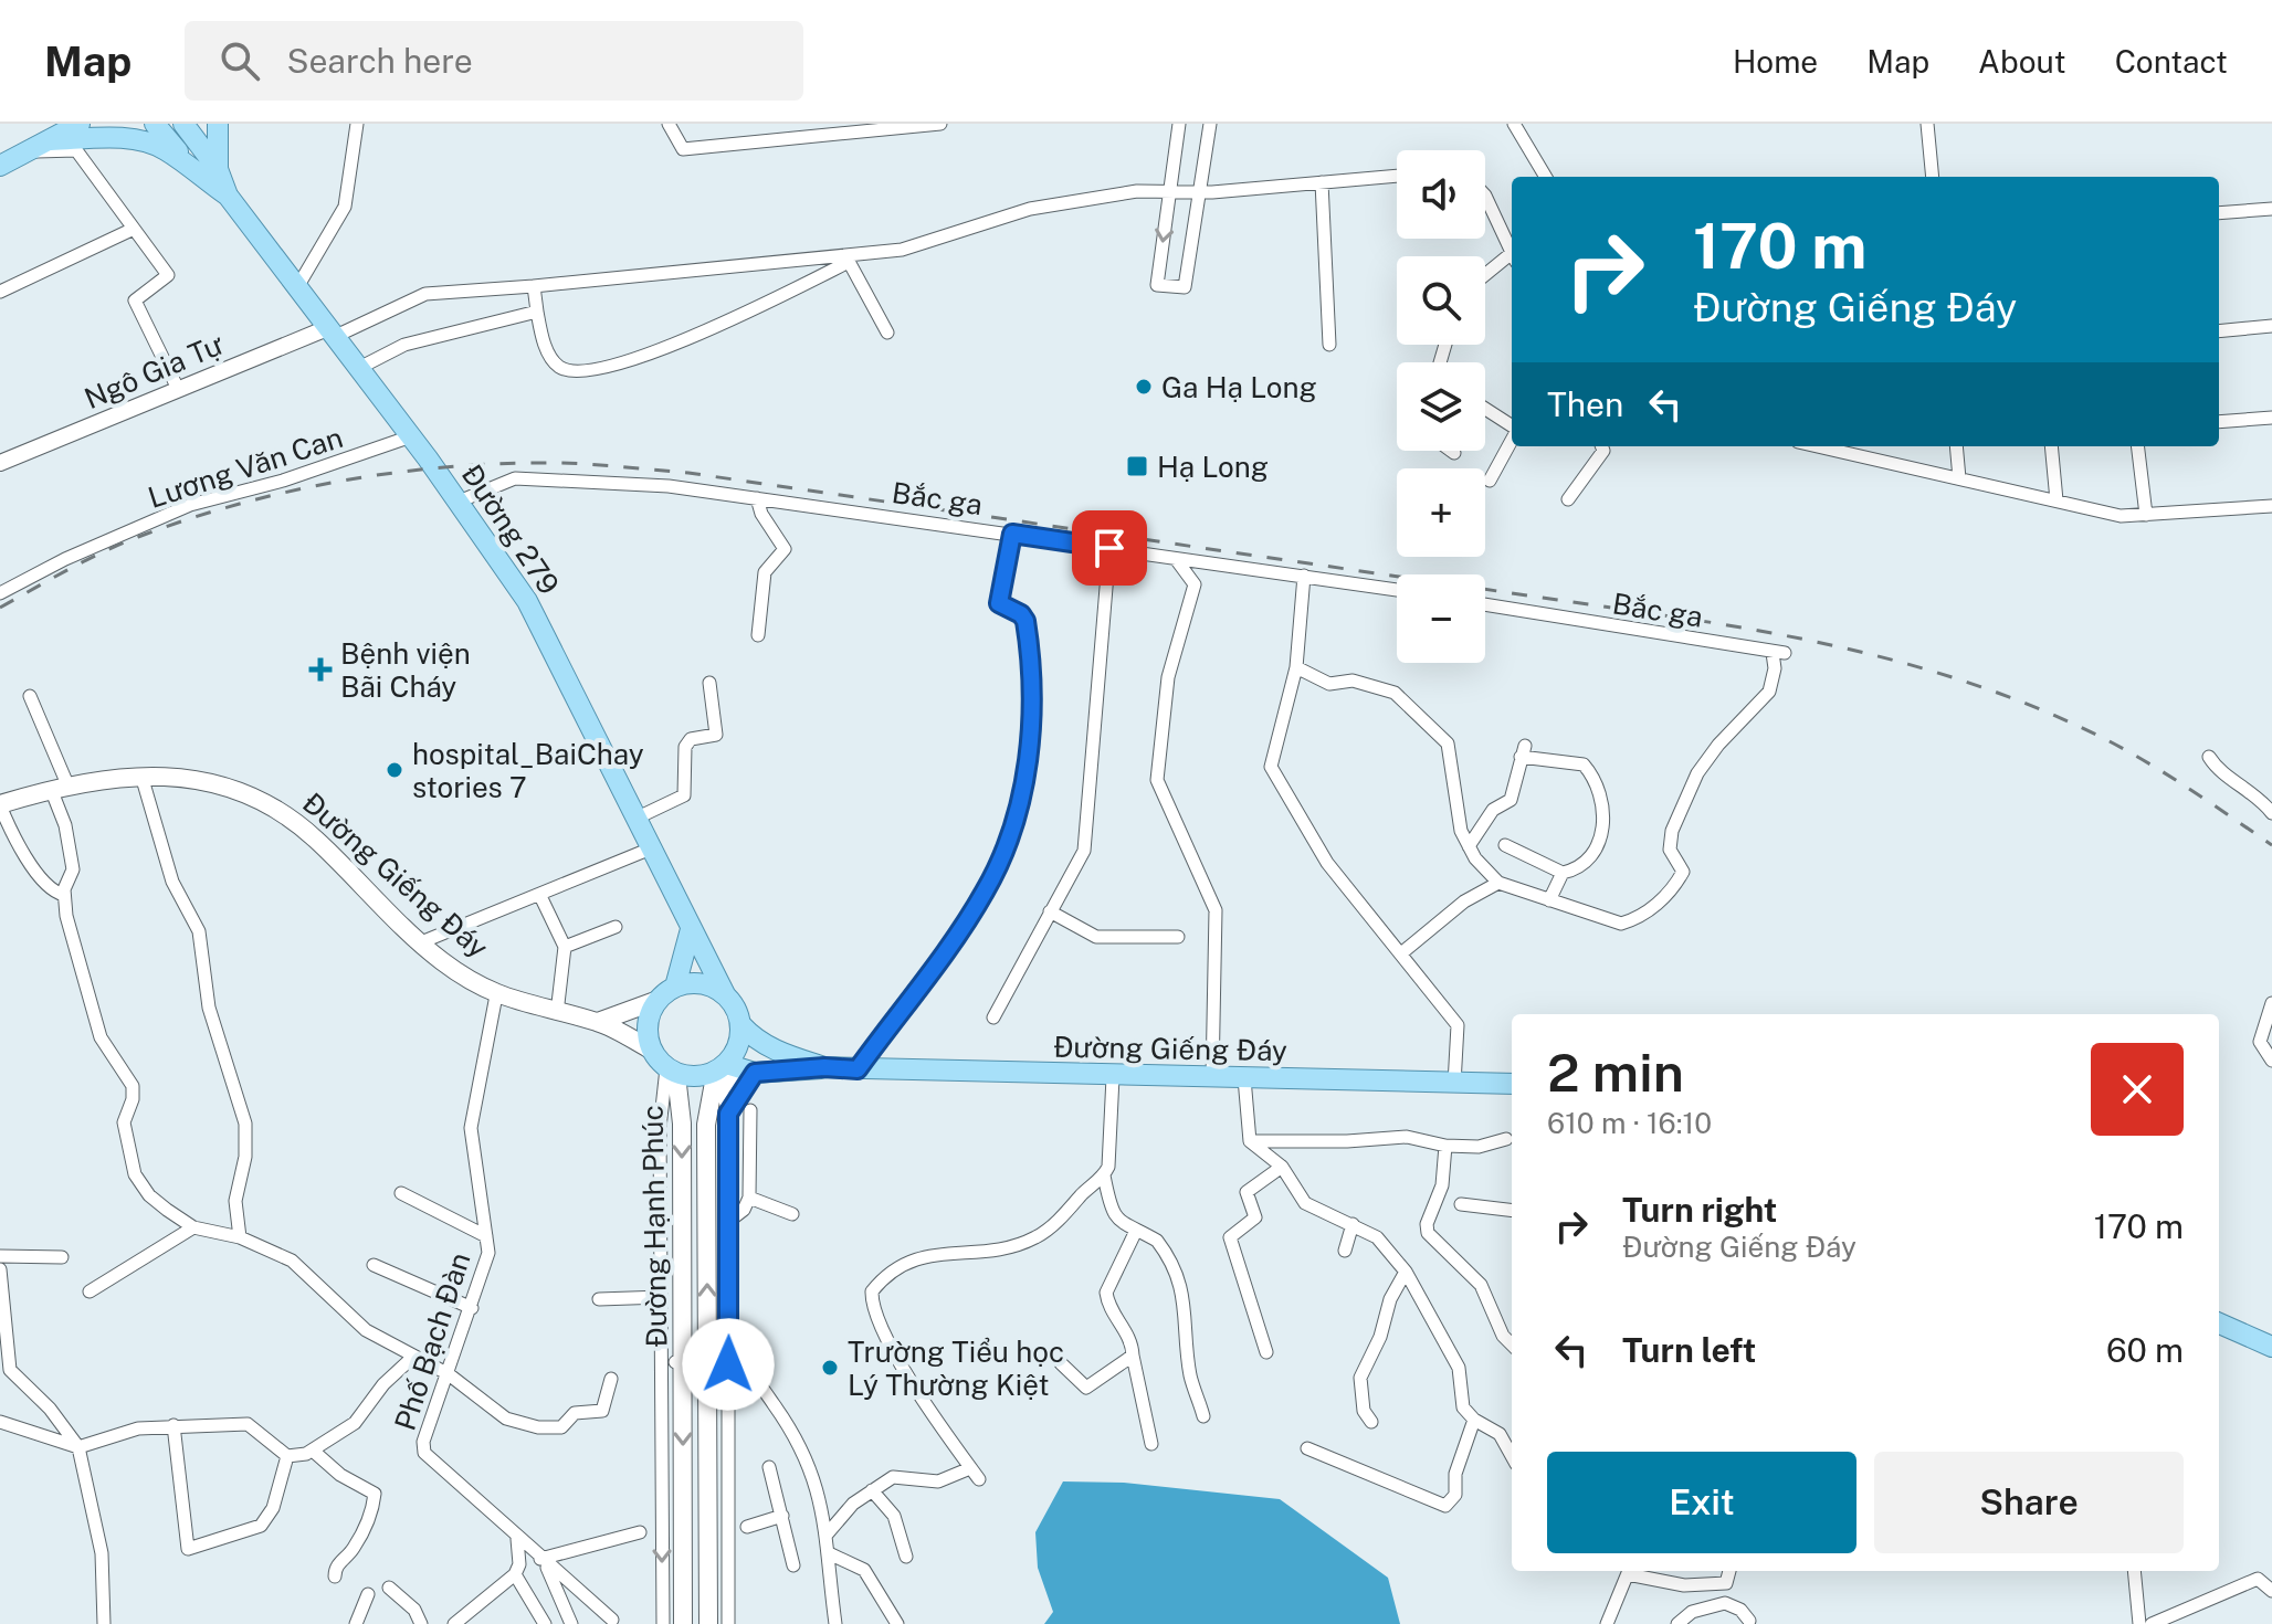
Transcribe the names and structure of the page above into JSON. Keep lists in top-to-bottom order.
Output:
{
  "streets": {
    "main road": ["Đường 279", "Đường Giếng Đáy", "Đường Hạnh Phúc"],
    "street": [
      "Ngô Gia Tự",
      "Lương Văn Can",
      "Bắc ga",
      "Phố Bạch Đàn"
    ]
  },
  "crossings": [
    ["Ngô Gia Tự", "Đường 279"],
    ["Lương Văn Can", "Đường 279"],
    ["Bắc ga", "Đường 279"],
    ["Đường 279", "Đường Giếng Đáy"],
    ["Đường 279", "Đường Hạnh Phúc"],
    ["Đường Giếng Đáy", "Đường Hạnh Phúc"],
    ["Đường Giếng Đáy", "Phố Bạch Đàn"]
  ],
  "places": {
    "other": ["Ga Hạ Long", "hospital_BaiChay stories 7", "Trường Tiểu học Lý Thường Kiệt"],
    "transit": ["Hạ Long"],
    "health": ["Bệnh viện Bãi Cháy"]
  },
  "page": {
    "header": "Map",
    "search": "Search here",
    "nav": [
      "Home",
      "Map",
      "About",
      "Contact"
    ],
    "map_buttons": ["+", "−"],
    "turn": ["170 m", "Đường Giếng Đáy"],
    "then": "Then",
    "heading": ["2 min", "610 m · 16:10"],
    "list": [
      {
        "name": "Turn right",
        "note": "Đường Giếng Đáy",
        "value": "170 m"
      },
      {
        "name": "Turn left",
        "value": "60 m"
      }
    ],
    "buttons": ["Exit", "Share"]
  }
}
